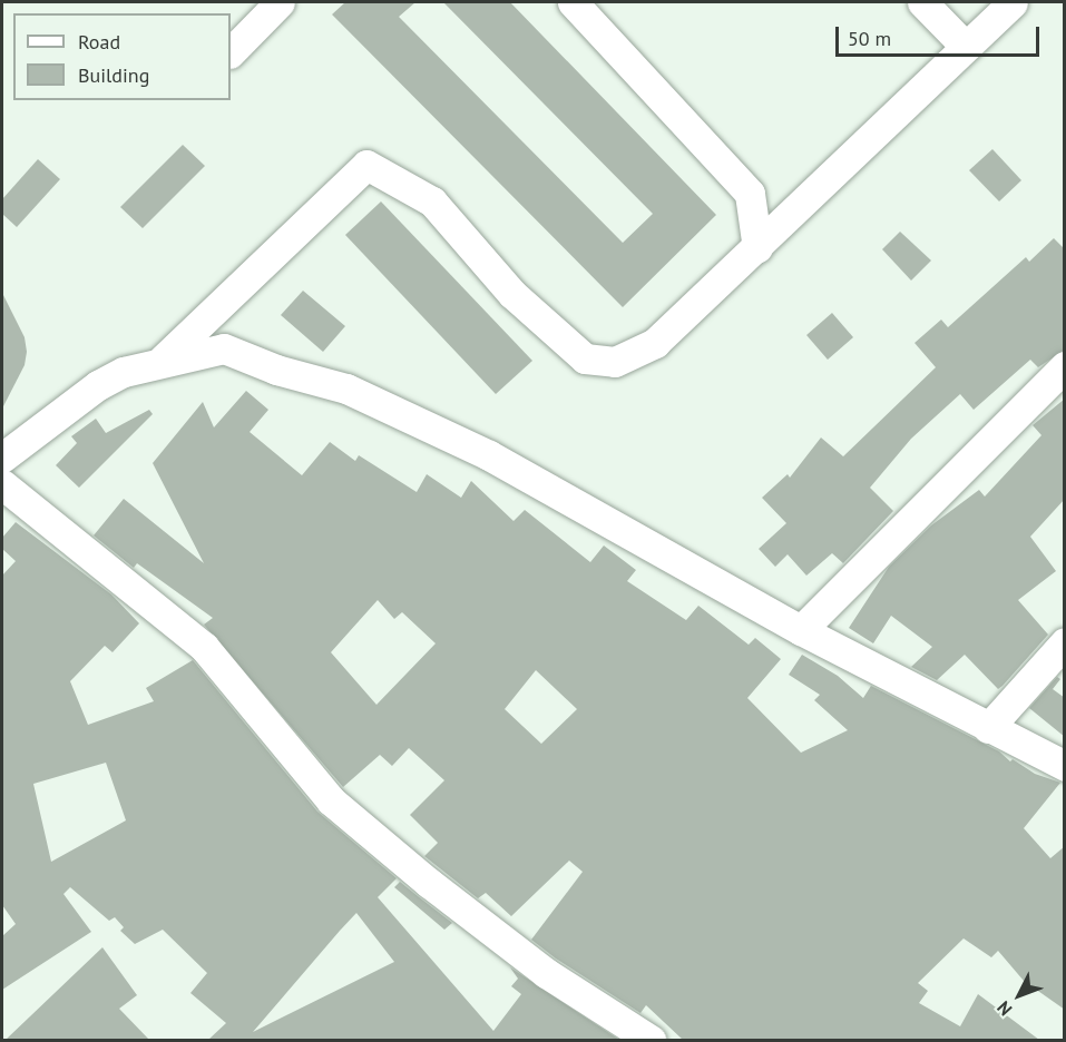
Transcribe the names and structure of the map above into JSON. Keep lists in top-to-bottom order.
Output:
{
  "legend": ["Road", "Building"],
  "scale_bar": "50 m",
  "north": "bottom left"
}
